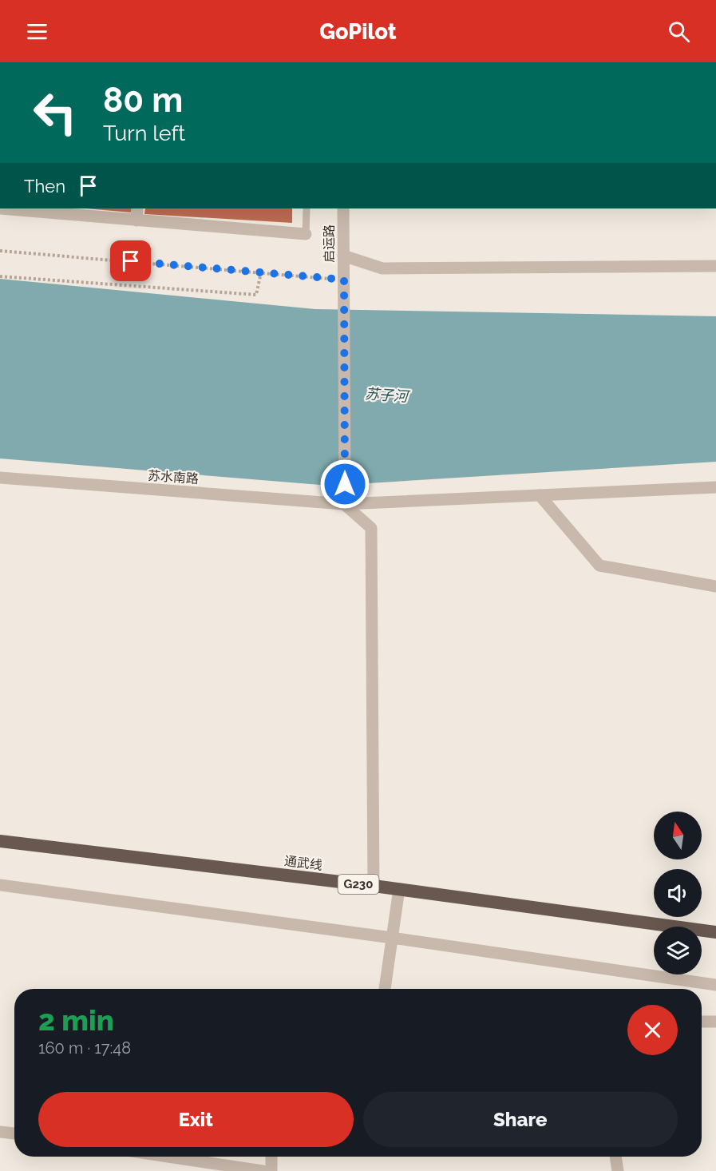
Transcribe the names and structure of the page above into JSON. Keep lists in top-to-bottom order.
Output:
{
  "streets": {
    "highway": ["通武线", "G230"],
    "street": ["启运路", "苏水南路"]
  },
  "crossings": [
    ["启运路", "苏水南路"]
  ],
  "water": ["苏子河"],
  "north": "top",
  "page": {
    "header": "GoPilot",
    "turn": ["80 m", "Turn left"],
    "then": "Then",
    "heading": ["2 min", "160 m · 17:48"],
    "buttons": ["Exit", "Share"]
  }
}
